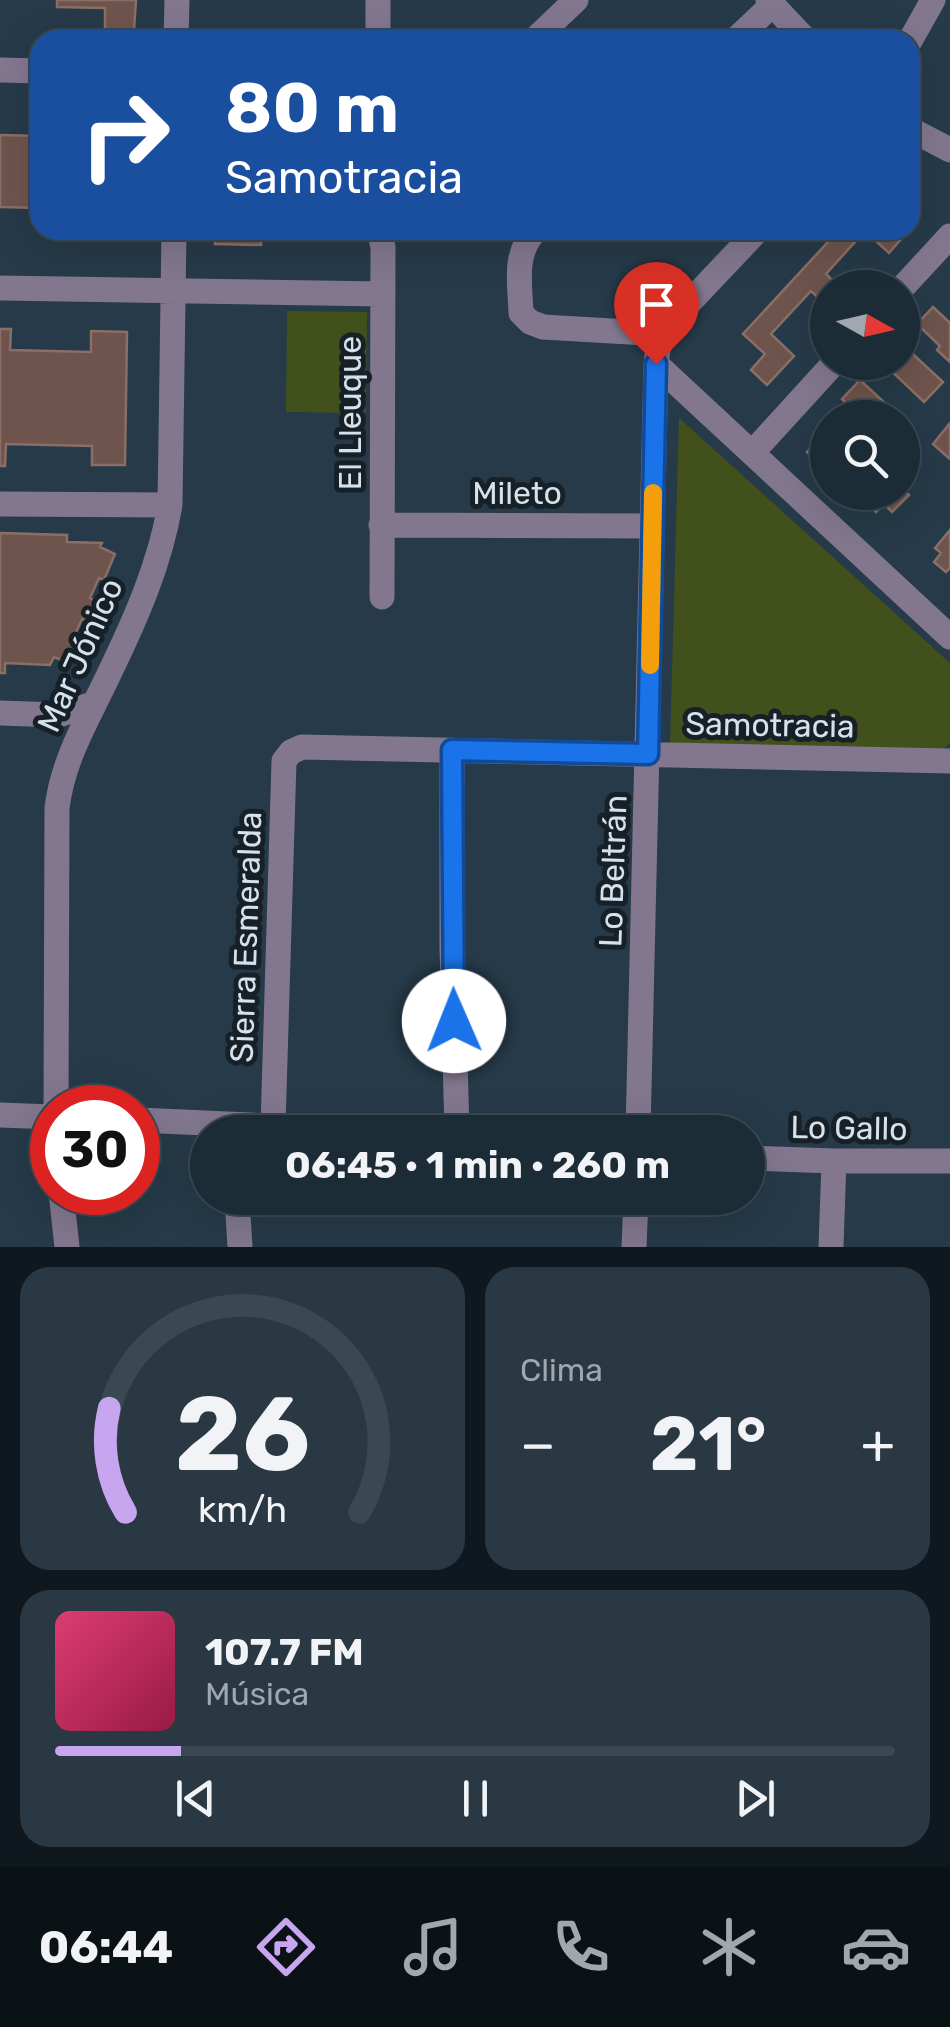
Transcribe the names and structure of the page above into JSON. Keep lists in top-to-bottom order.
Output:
{
  "streets": {
    "street": [
      "El Lleuque",
      "Mileto",
      "Mar Jónico",
      "Samotracia",
      "Lo Beltrán",
      "Sierra Esmeralda",
      "Lo Gallo"
    ]
  },
  "crossings": [
    ["El Lleuque", "Mileto"],
    ["Mileto", "Lo Beltrán"],
    ["Samotracia", "Lo Beltrán"],
    ["Samotracia", "Sierra Esmeralda"]
  ],
  "north": "right",
  "page": {
    "turn": ["80 m", "Samotracia"],
    "limit": "30",
    "trip": "06:45 · 1 min · 260 m",
    "tile": "Clima",
    "heat": ["−", "21°", "+"],
    "song": ["107.7 FM", "Música"],
    "tabs": "06:44",
    "gauge": ["26", "km/h"]
  }
}
